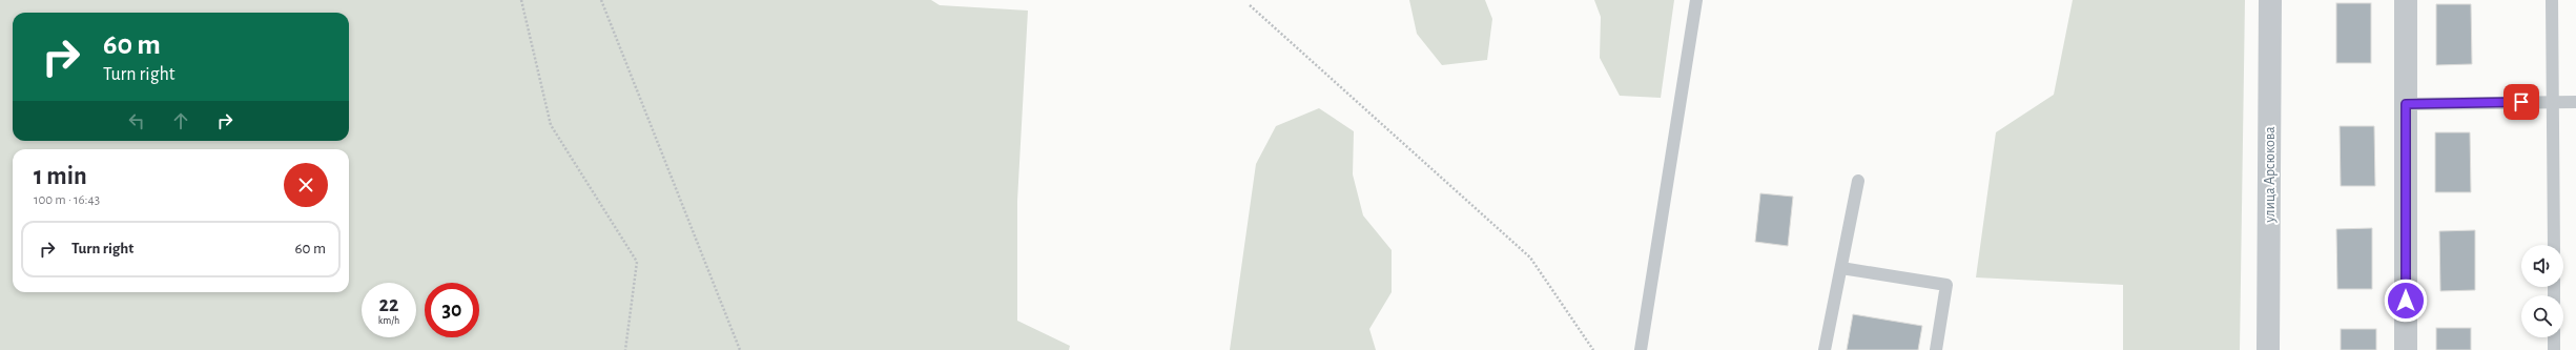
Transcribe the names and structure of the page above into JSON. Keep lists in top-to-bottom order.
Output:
{
  "streets": {
    "street": ["улица Арсюкова"]
  },
  "page": {
    "turn": ["60 m", "Turn right"],
    "heading": ["1 min", "100 m · 16:43"],
    "list": [
      {
        "name": "Turn right",
        "value": "60 m"
      }
    ],
    "speed": "22 km/h",
    "limit": "30"
  }
}
